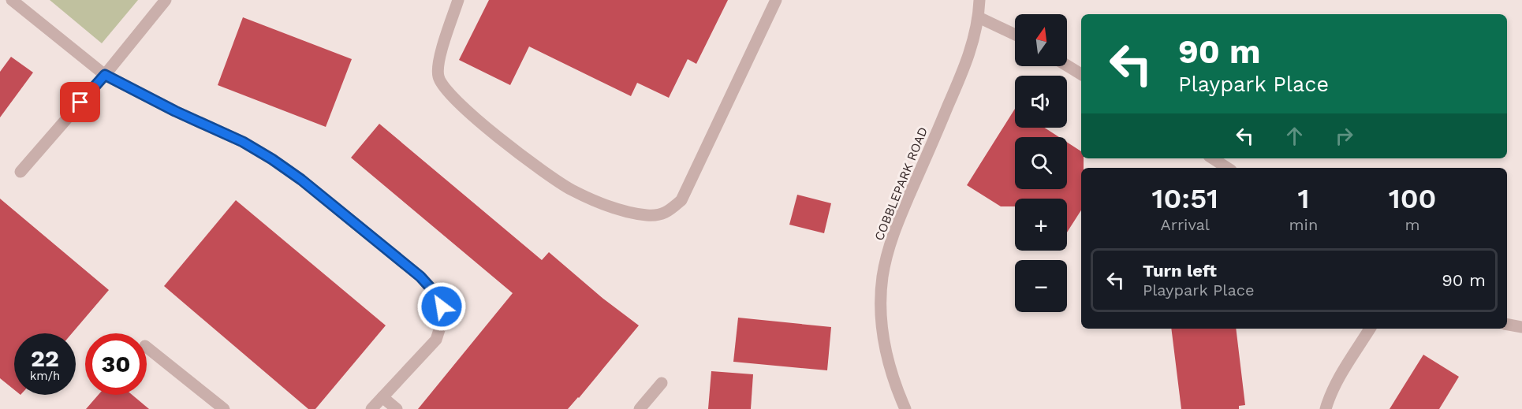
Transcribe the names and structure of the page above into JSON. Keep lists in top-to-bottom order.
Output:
{
  "streets": {
    "street": ["COBBLEPARK ROAD"]
  },
  "north": "top",
  "page": {
    "map_buttons": ["+", "−"],
    "turn": ["90 m", "Playpark Place"],
    "eta": [
      "10:51",
      "Arrival",
      "1",
      "min",
      "100",
      "m"
    ],
    "list": [
      {
        "name": "Turn left",
        "note": "Playpark Place",
        "value": "90 m"
      }
    ],
    "speed": "22 km/h",
    "limit": "30"
  }
}
